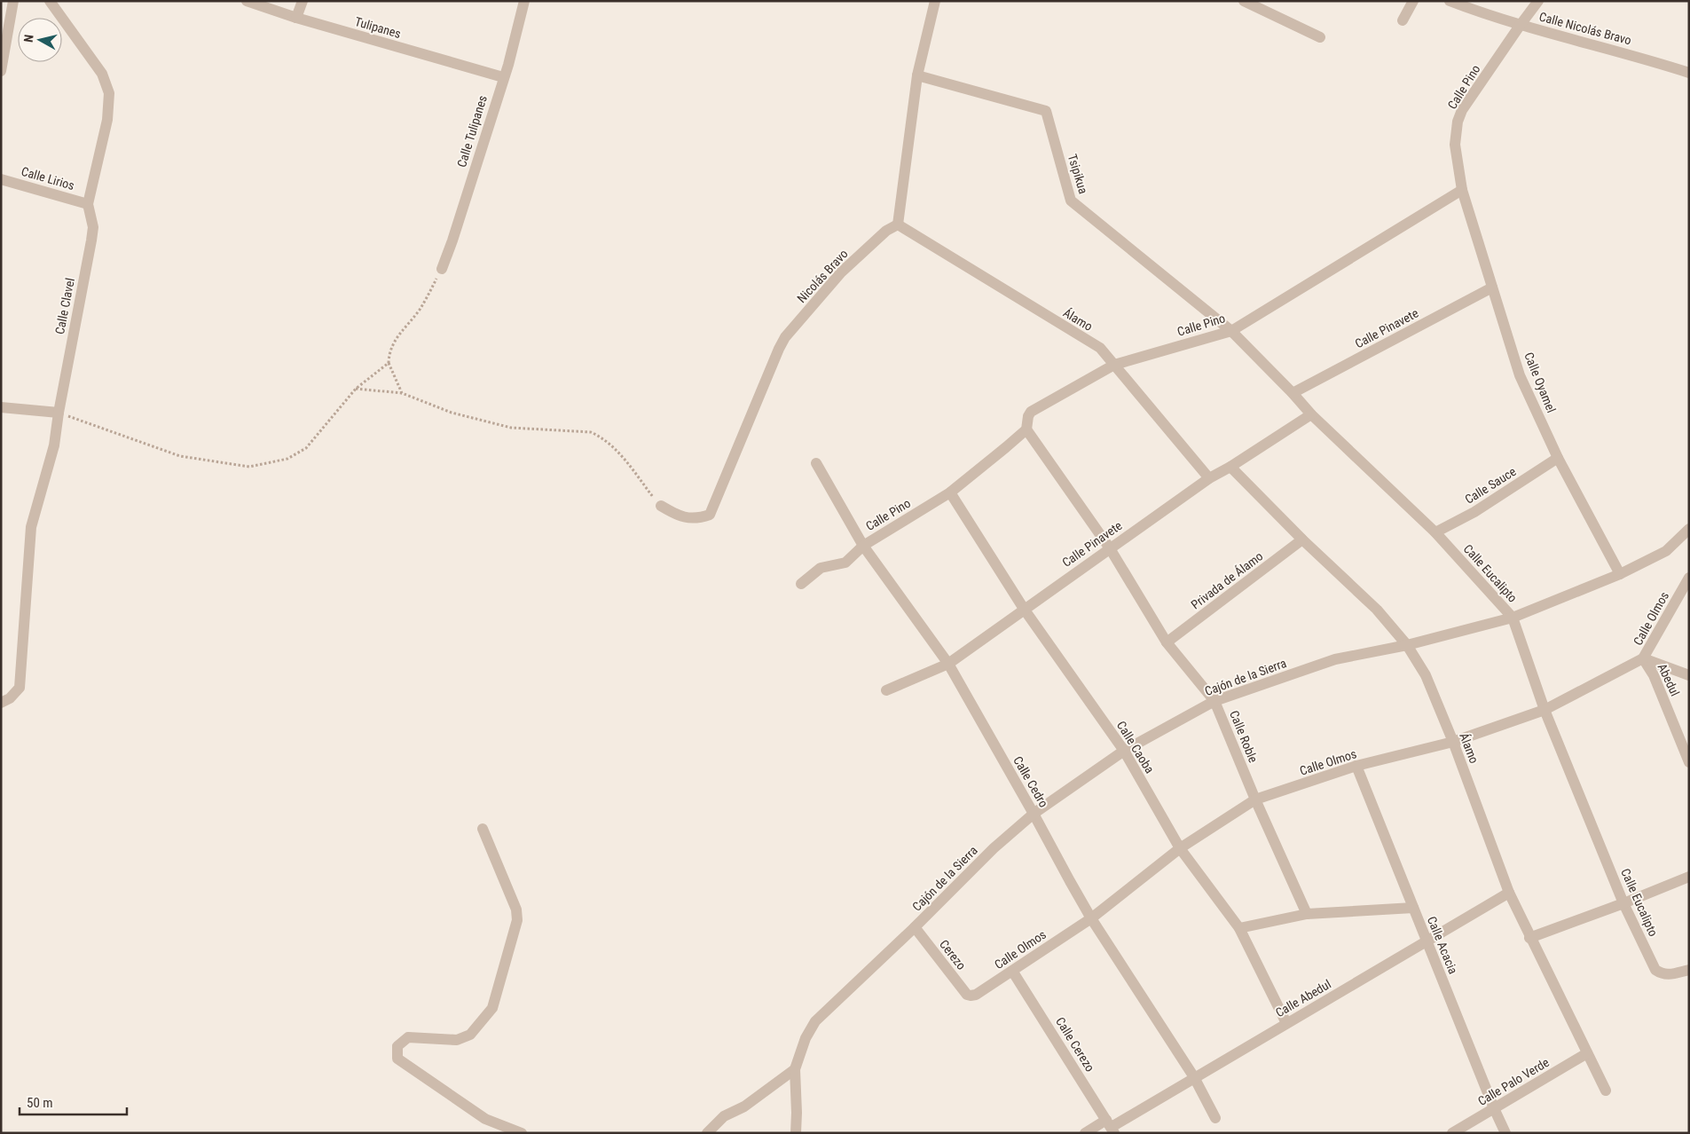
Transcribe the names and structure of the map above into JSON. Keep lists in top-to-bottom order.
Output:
{
  "streets": {
    "street": [
      "Tulipanes",
      "Calle Nicolás Bravo",
      "Calle Pino",
      "Calle Tulipanes",
      "Tsipikua",
      "Calle Lirios",
      "Nicolás Bravo",
      "Calle Clavel",
      "Álamo",
      "Calle Pinavete",
      "Calle Oyamel",
      "Calle Sauce",
      "Calle Eucalipto",
      "Privada de Álamo",
      "Calle Olmos",
      "Cajón de la Sierra",
      "Abedul",
      "Calle Roble",
      "Calle Caoba",
      "Calle Cedro",
      "Calle Acacia",
      "Cerezo",
      "Calle Abedul",
      "Calle Cerezo",
      "Calle Palo Verde"
    ]
  },
  "crossings": [
    ["Tulipanes", "Calle Tulipanes"],
    ["Calle Nicolás Bravo", "Calle Pino"],
    ["Calle Pino", "Tsipikua"],
    ["Calle Pino", "Álamo"],
    ["Calle Pino", "Calle Oyamel"],
    ["Calle Pino", "Calle Eucalipto"],
    ["Calle Pino", "Calle Roble"],
    ["Calle Pino", "Calle Caoba"],
    ["Calle Pino", "Calle Cedro"],
    ["Tsipikua", "Calle Eucalipto"],
    ["Calle Lirios", "Calle Clavel"],
    ["Nicolás Bravo", "Álamo"],
    ["Álamo", "Calle Pinavete"],
    ["Álamo", "Privada de Álamo"],
    ["Álamo", "Calle Olmos"],
    ["Álamo", "Cajón de la Sierra"],
    ["Álamo", "Calle Abedul"],
    ["Álamo", "Calle Palo Verde"],
    ["Calle Pinavete", "Calle Oyamel"],
    ["Calle Pinavete", "Calle Eucalipto"],
    ["Calle Pinavete", "Calle Roble"],
    ["Calle Pinavete", "Calle Caoba"],
    ["Calle Pinavete", "Calle Cedro"],
    ["Calle Oyamel", "Calle Sauce"],
    ["Calle Oyamel", "Cajón de la Sierra"],
    ["Calle Sauce", "Calle Eucalipto"],
    ["Calle Eucalipto", "Calle Olmos"],
    ["Calle Eucalipto", "Cajón de la Sierra"],
    ["Privada de Álamo", "Calle Roble"],
    ["Calle Olmos", "Abedul"],
    ["Calle Olmos", "Calle Roble"],
    ["Calle Olmos", "Calle Caoba"],
    ["Calle Olmos", "Calle Cedro"],
    ["Calle Olmos", "Calle Acacia"],
    ["Calle Olmos", "Cerezo"],
    ["Calle Olmos", "Calle Cerezo"],
    ["Cajón de la Sierra", "Calle Roble"],
    ["Cajón de la Sierra", "Calle Caoba"],
    ["Cajón de la Sierra", "Calle Cedro"],
    ["Cajón de la Sierra", "Cerezo"],
    ["Calle Caoba", "Calle Abedul"],
    ["Calle Cedro", "Calle Abedul"],
    ["Calle Acacia", "Calle Abedul"],
    ["Calle Acacia", "Calle Palo Verde"],
    ["Calle Abedul", "Calle Cerezo"]
  ],
  "scale_bar": "50 m",
  "north": "left"
}
